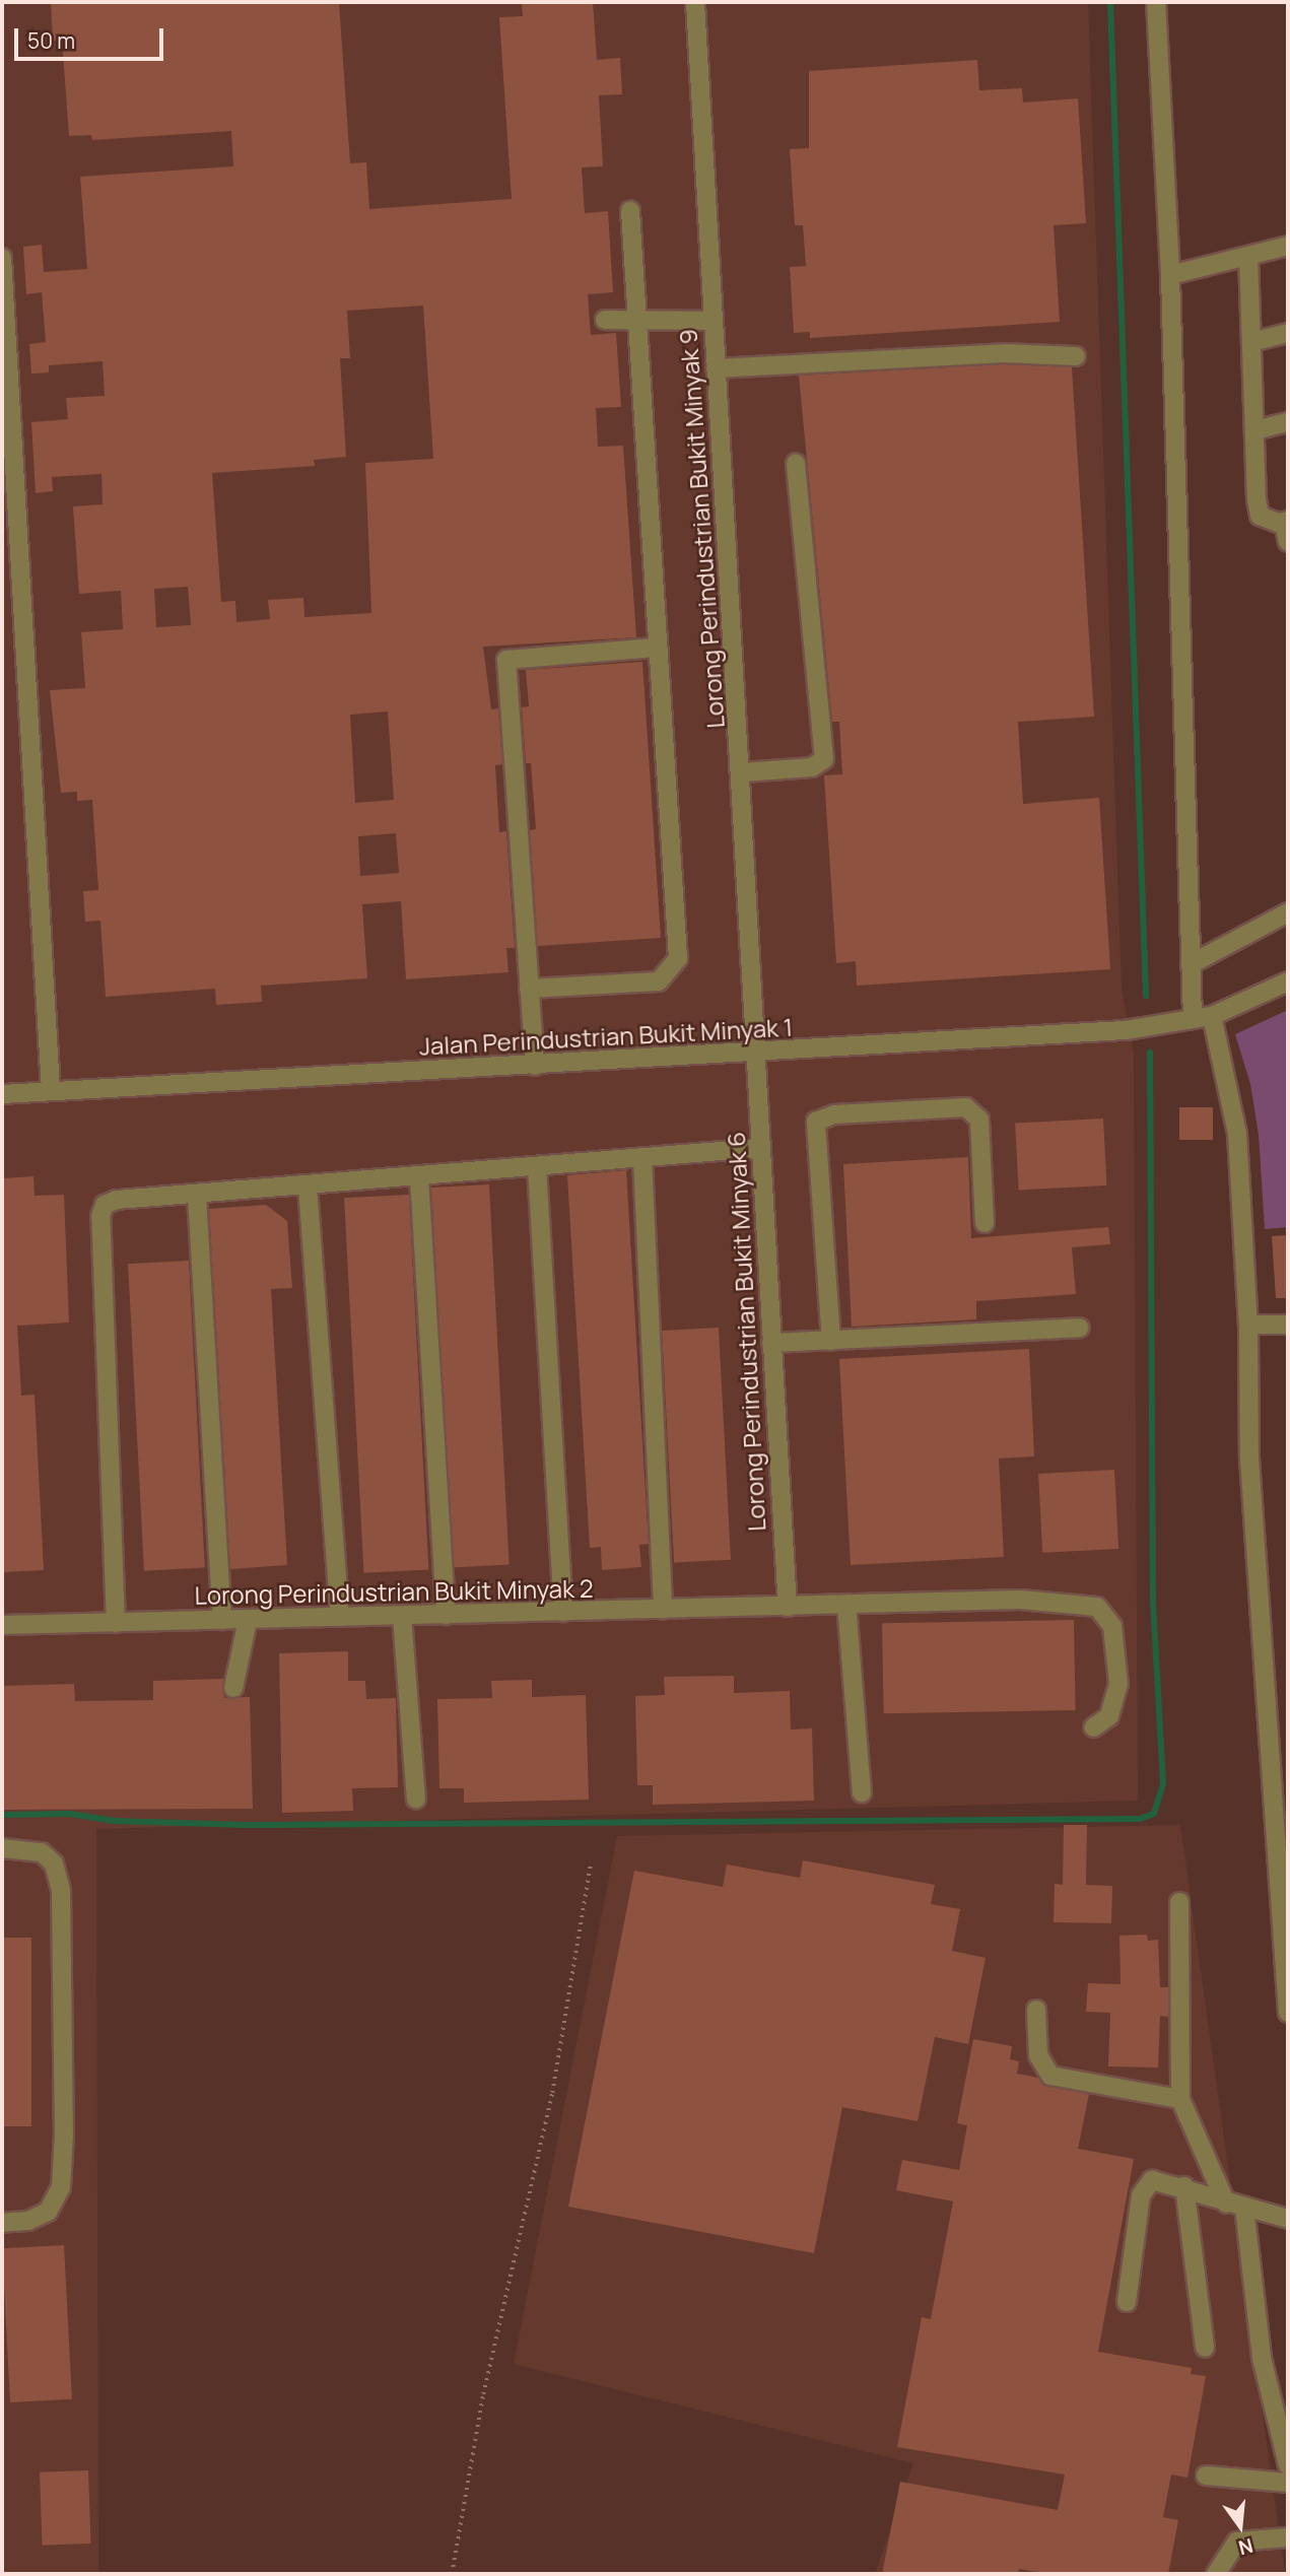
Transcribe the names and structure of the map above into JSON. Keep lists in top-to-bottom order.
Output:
{
  "streets": {
    "street": [
      "Lorong Perindustrian Bukit Minyak 9",
      "Jalan Perindustrian Bukit Minyak 1",
      "Lorong Perindustrian Bukit Minyak 6",
      "Lorong Perindustrian Bukit Minyak 2"
    ]
  },
  "crossings": [
    ["Lorong Perindustrian Bukit Minyak 9", "Jalan Perindustrian Bukit Minyak 1"],
    ["Lorong Perindustrian Bukit Minyak 9", "Lorong Perindustrian Bukit Minyak 6"],
    ["Jalan Perindustrian Bukit Minyak 1", "Lorong Perindustrian Bukit Minyak 6"],
    ["Lorong Perindustrian Bukit Minyak 6", "Lorong Perindustrian Bukit Minyak 2"]
  ],
  "scale_bar": "50 m",
  "north": "bottom"
}
